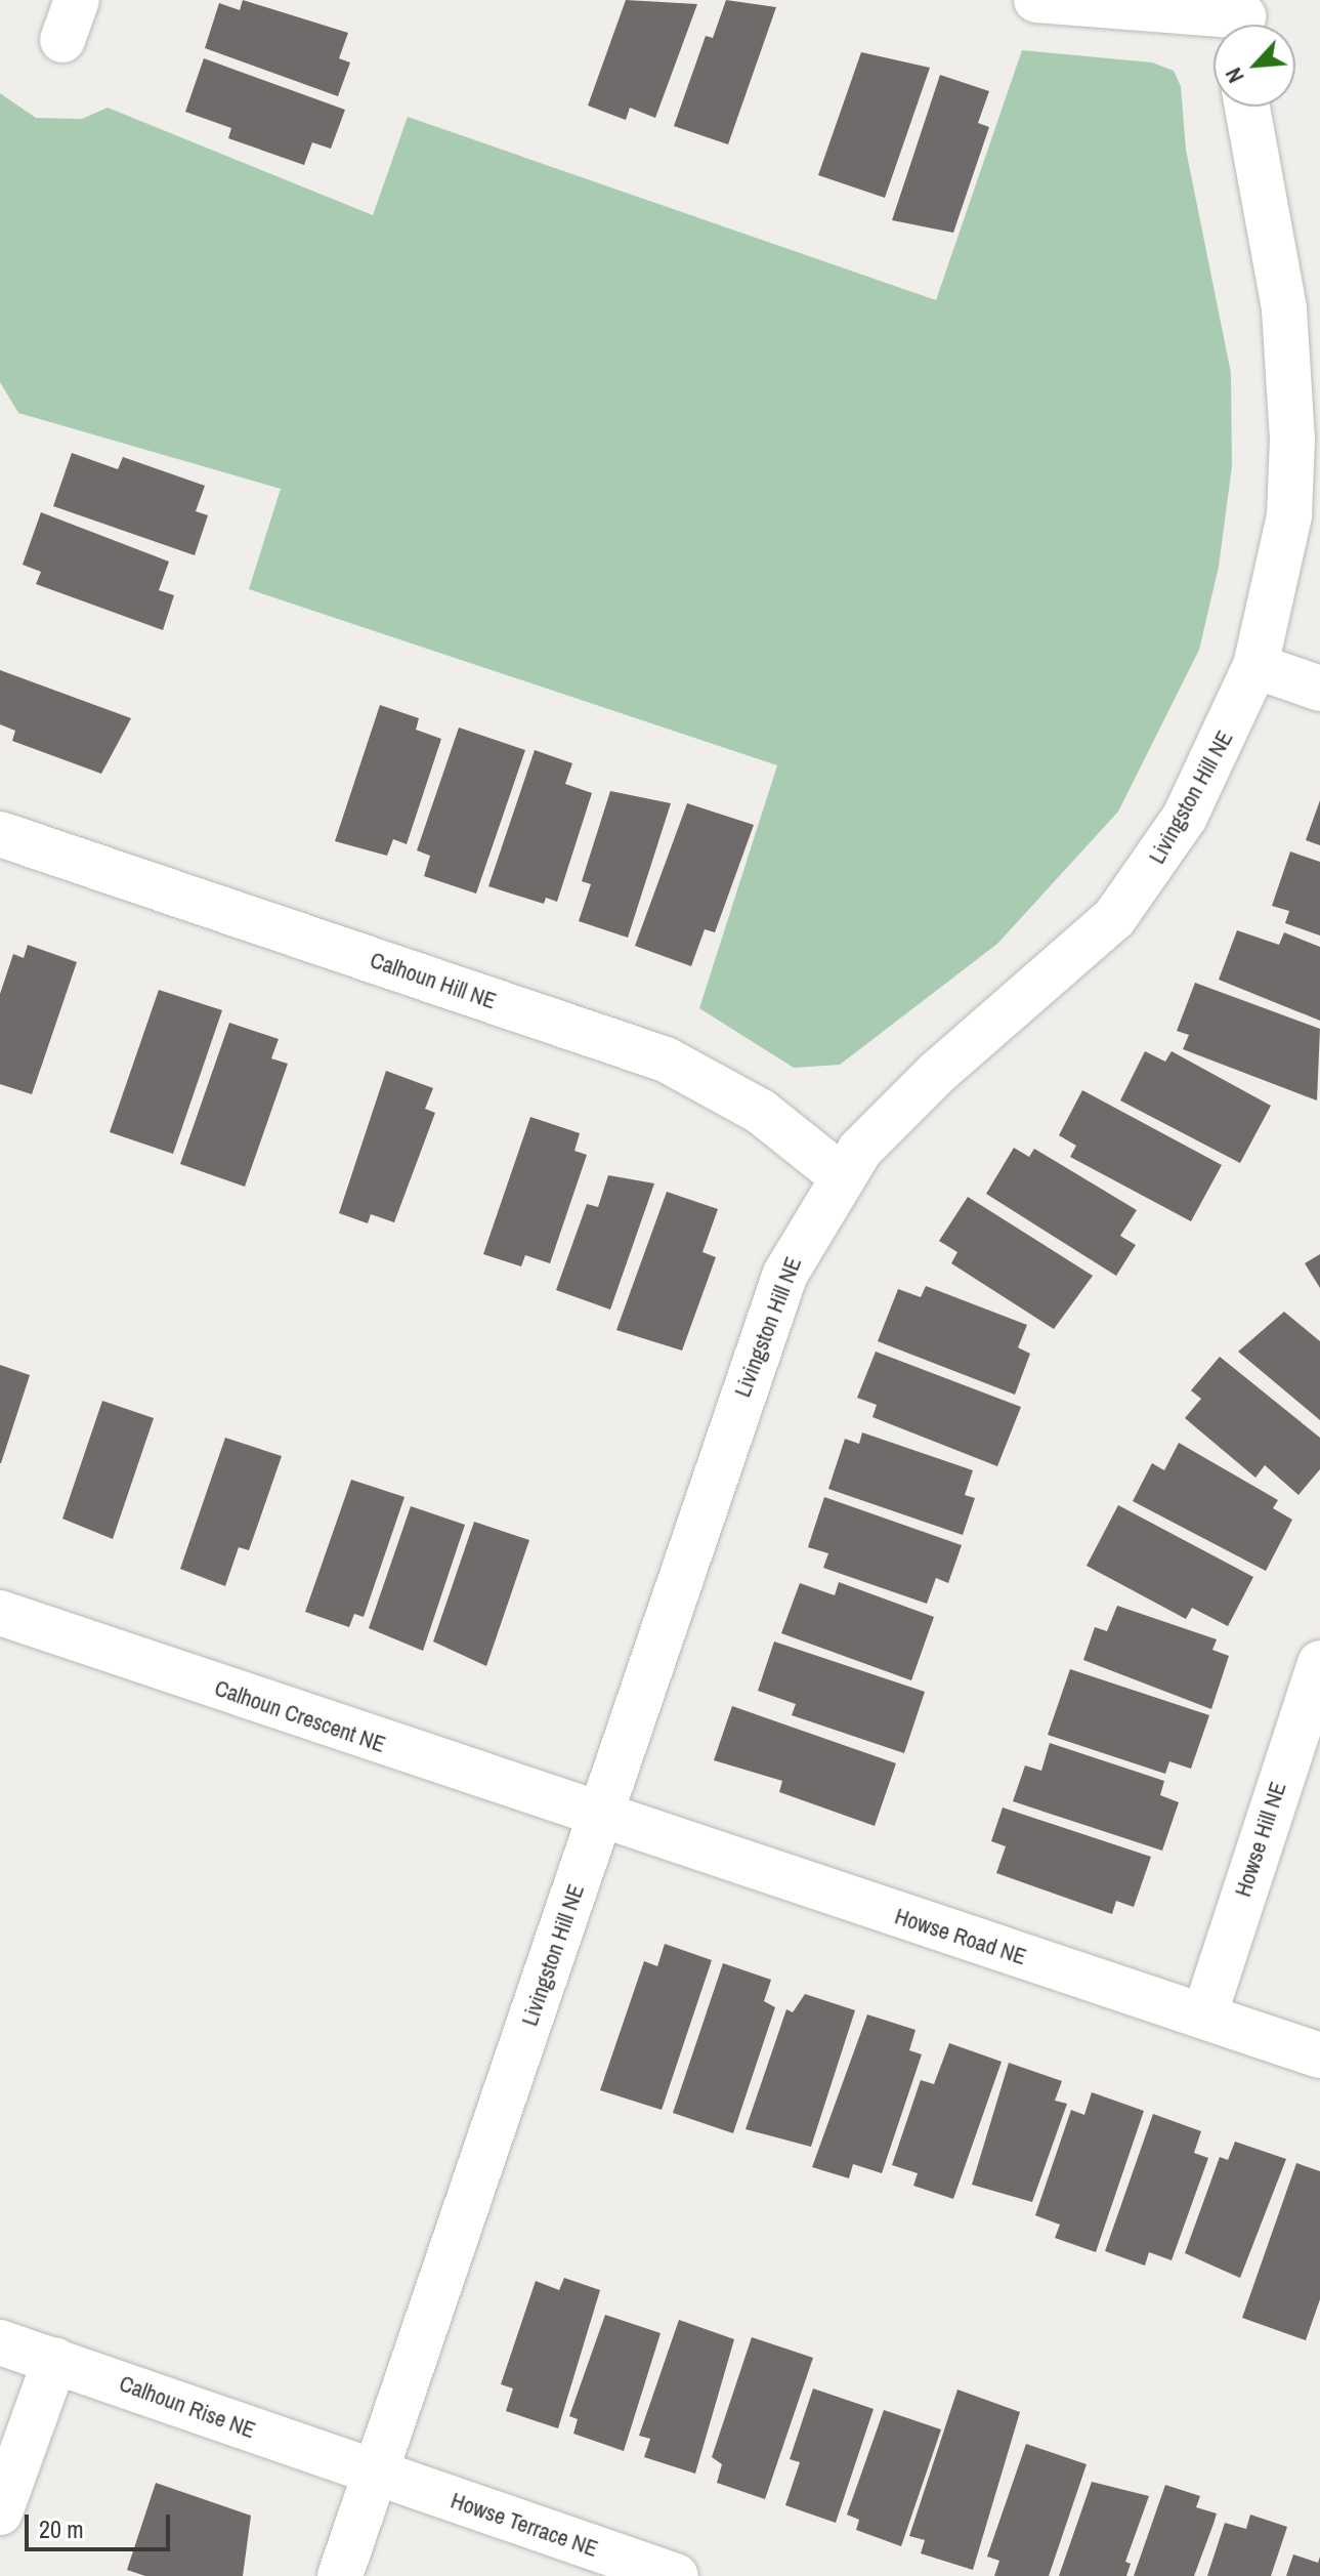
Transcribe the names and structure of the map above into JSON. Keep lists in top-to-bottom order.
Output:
{
  "streets": {
    "street": [
      "Livingston Hill NE",
      "Calhoun Hill NE",
      "Calhoun Crescent NE",
      "Howse Hill NE",
      "Howse Road NE",
      "Calhoun Rise NE",
      "Howse Terrace NE"
    ]
  },
  "crossings": [
    ["Livingston Hill NE", "Calhoun Hill NE"],
    ["Livingston Hill NE", "Calhoun Crescent NE"],
    ["Livingston Hill NE", "Howse Road NE"],
    ["Livingston Hill NE", "Calhoun Rise NE"],
    ["Livingston Hill NE", "Howse Terrace NE"],
    ["Calhoun Crescent NE", "Howse Road NE"],
    ["Howse Hill NE", "Howse Road NE"],
    ["Calhoun Rise NE", "Howse Terrace NE"]
  ],
  "scale_bar": "20 m",
  "north": "bottom left"
}
